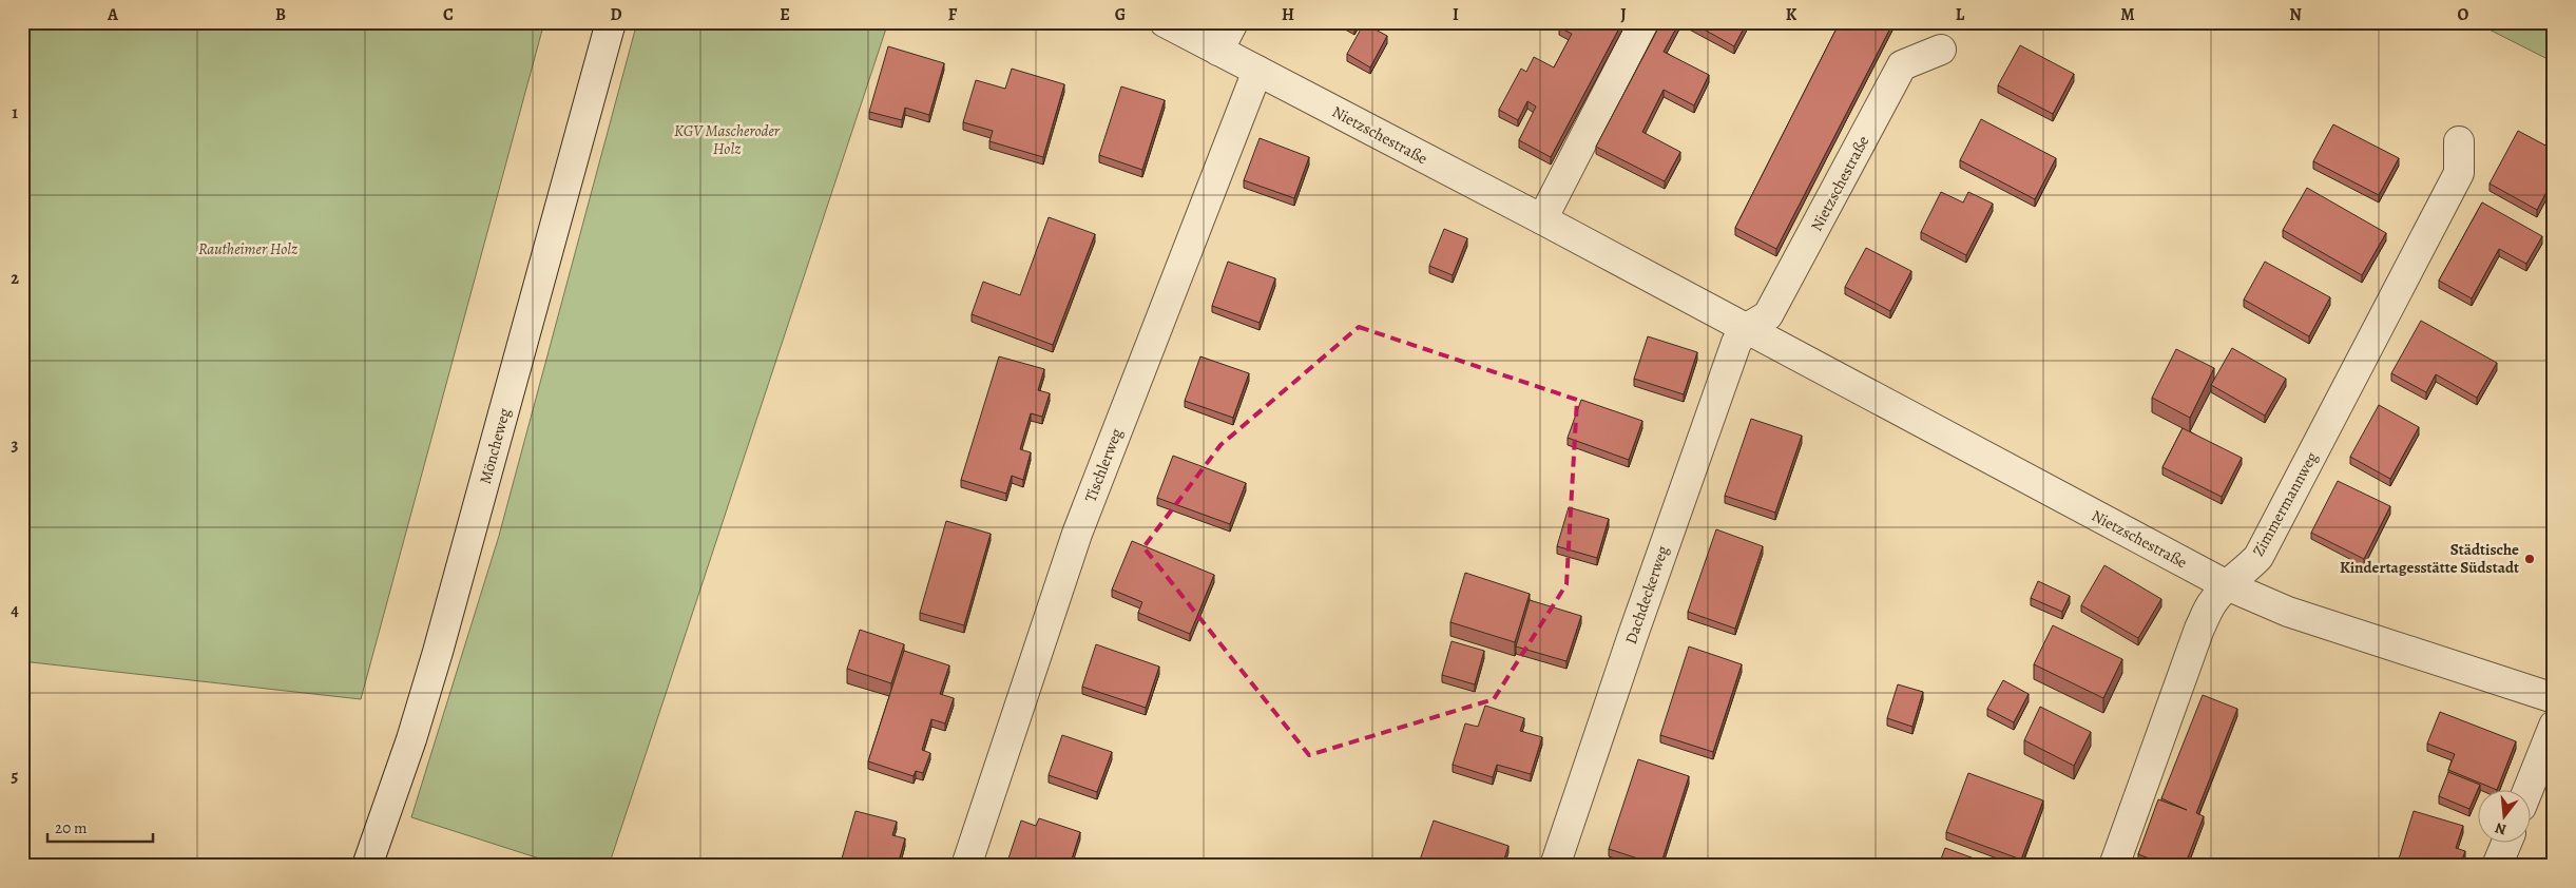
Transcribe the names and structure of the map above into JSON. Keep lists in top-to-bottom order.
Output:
{
  "streets": {
    "street": [
      "Nietzschestraße",
      "Möncheweg",
      "Tischlerweg",
      "Zimmermannweg",
      "Dachdeckerweg"
    ]
  },
  "crossings": [
    ["Nietzschestraße", "Tischlerweg"],
    ["Nietzschestraße", "Zimmermannweg"],
    ["Nietzschestraße", "Dachdeckerweg"]
  ],
  "parks": ["KGV Mascheroder Holz", "Rautheimer Holz"],
  "places": ["Städtische Kindertagesstätte Südstadt"],
  "scale_bar": "20 m",
  "north": "bottom",
  "grid": {
    "columns": [
      "A",
      "B",
      "C",
      "D",
      "E",
      "F",
      "G",
      "H",
      "I",
      "J",
      "K",
      "L",
      "M",
      "N",
      "O"
    ],
    "rows": [
      "1",
      "2",
      "3",
      "4",
      "5"
    ]
  }
}
